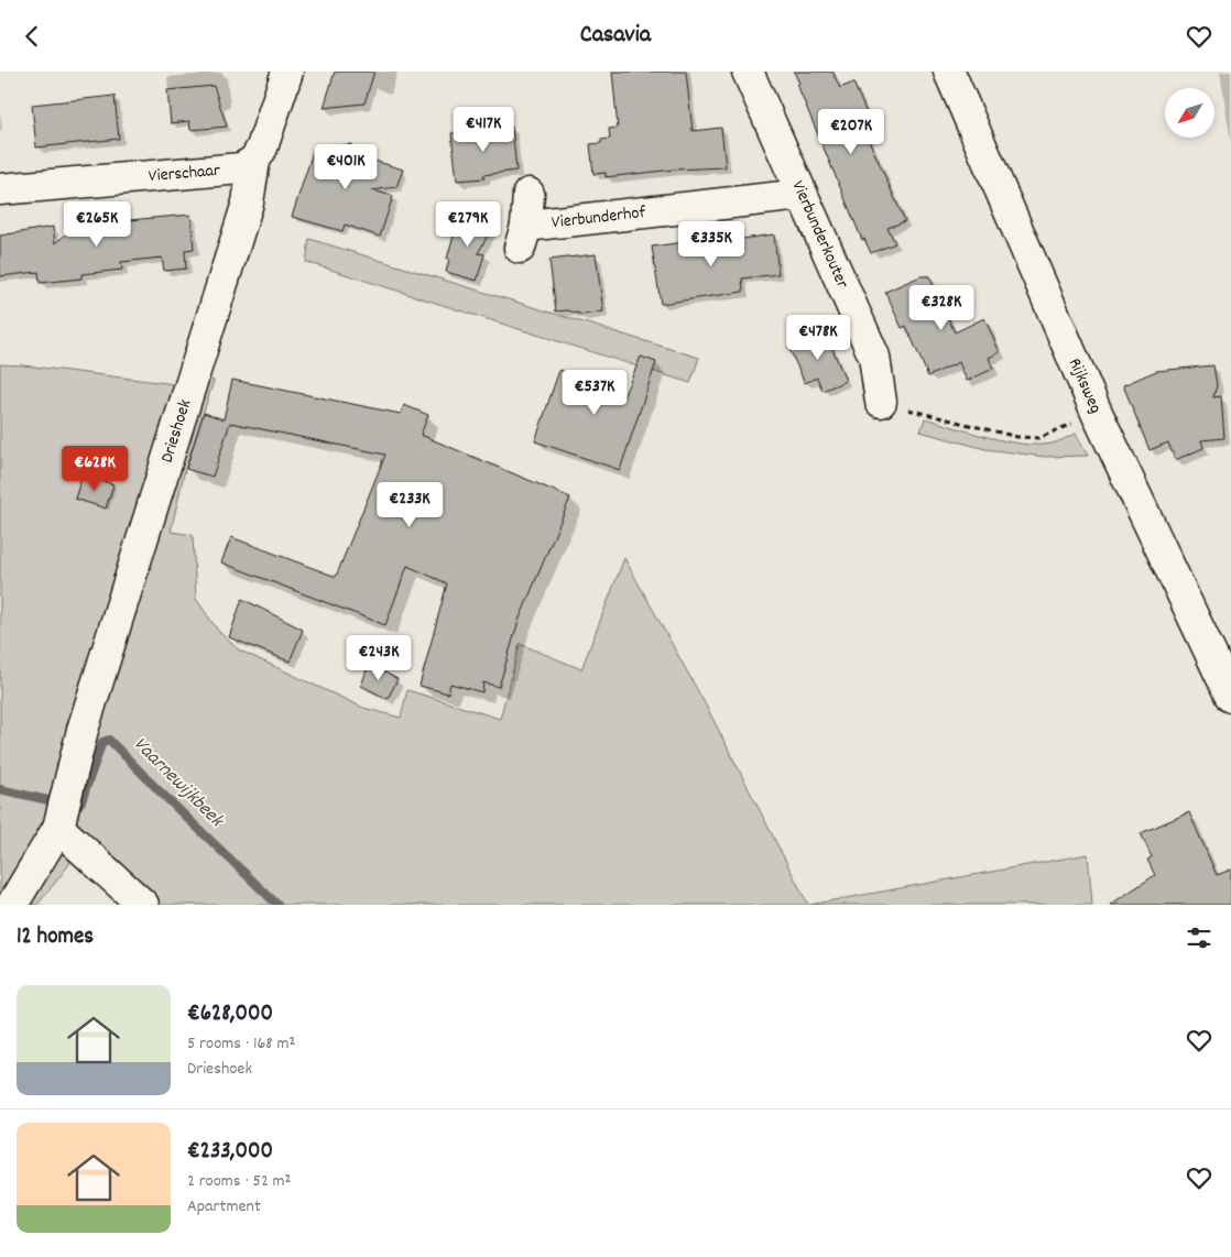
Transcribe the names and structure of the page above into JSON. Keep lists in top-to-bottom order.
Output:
{
  "streets": {
    "street": [
      "Vierschaar",
      "Vierbunderhof",
      "Vierbunderkouter",
      "Rijksweg",
      "Drieshoek"
    ]
  },
  "crossings": [
    ["Vierschaar", "Drieshoek"],
    ["Vierbunderhof", "Vierbunderkouter"]
  ],
  "water": ["Vaarnewijkbeek"],
  "north": "bottom left",
  "page": {
    "header": "Casavia",
    "price": [
      "€417K",
      "€207K",
      "€401K",
      "€265K",
      "€279K",
      "€335K",
      "€328K",
      "€478K",
      "€537K",
      "€628K",
      "€233K",
      "€243K"
    ],
    "heading": "12 homes",
    "list": [
      {
        "name": "€628,000",
        "note": "5 rooms · 168 m² · Drieshoek"
      },
      {
        "name": "€233,000",
        "note": "2 rooms · 52 m² · Apartment"
      }
    ]
  }
}
